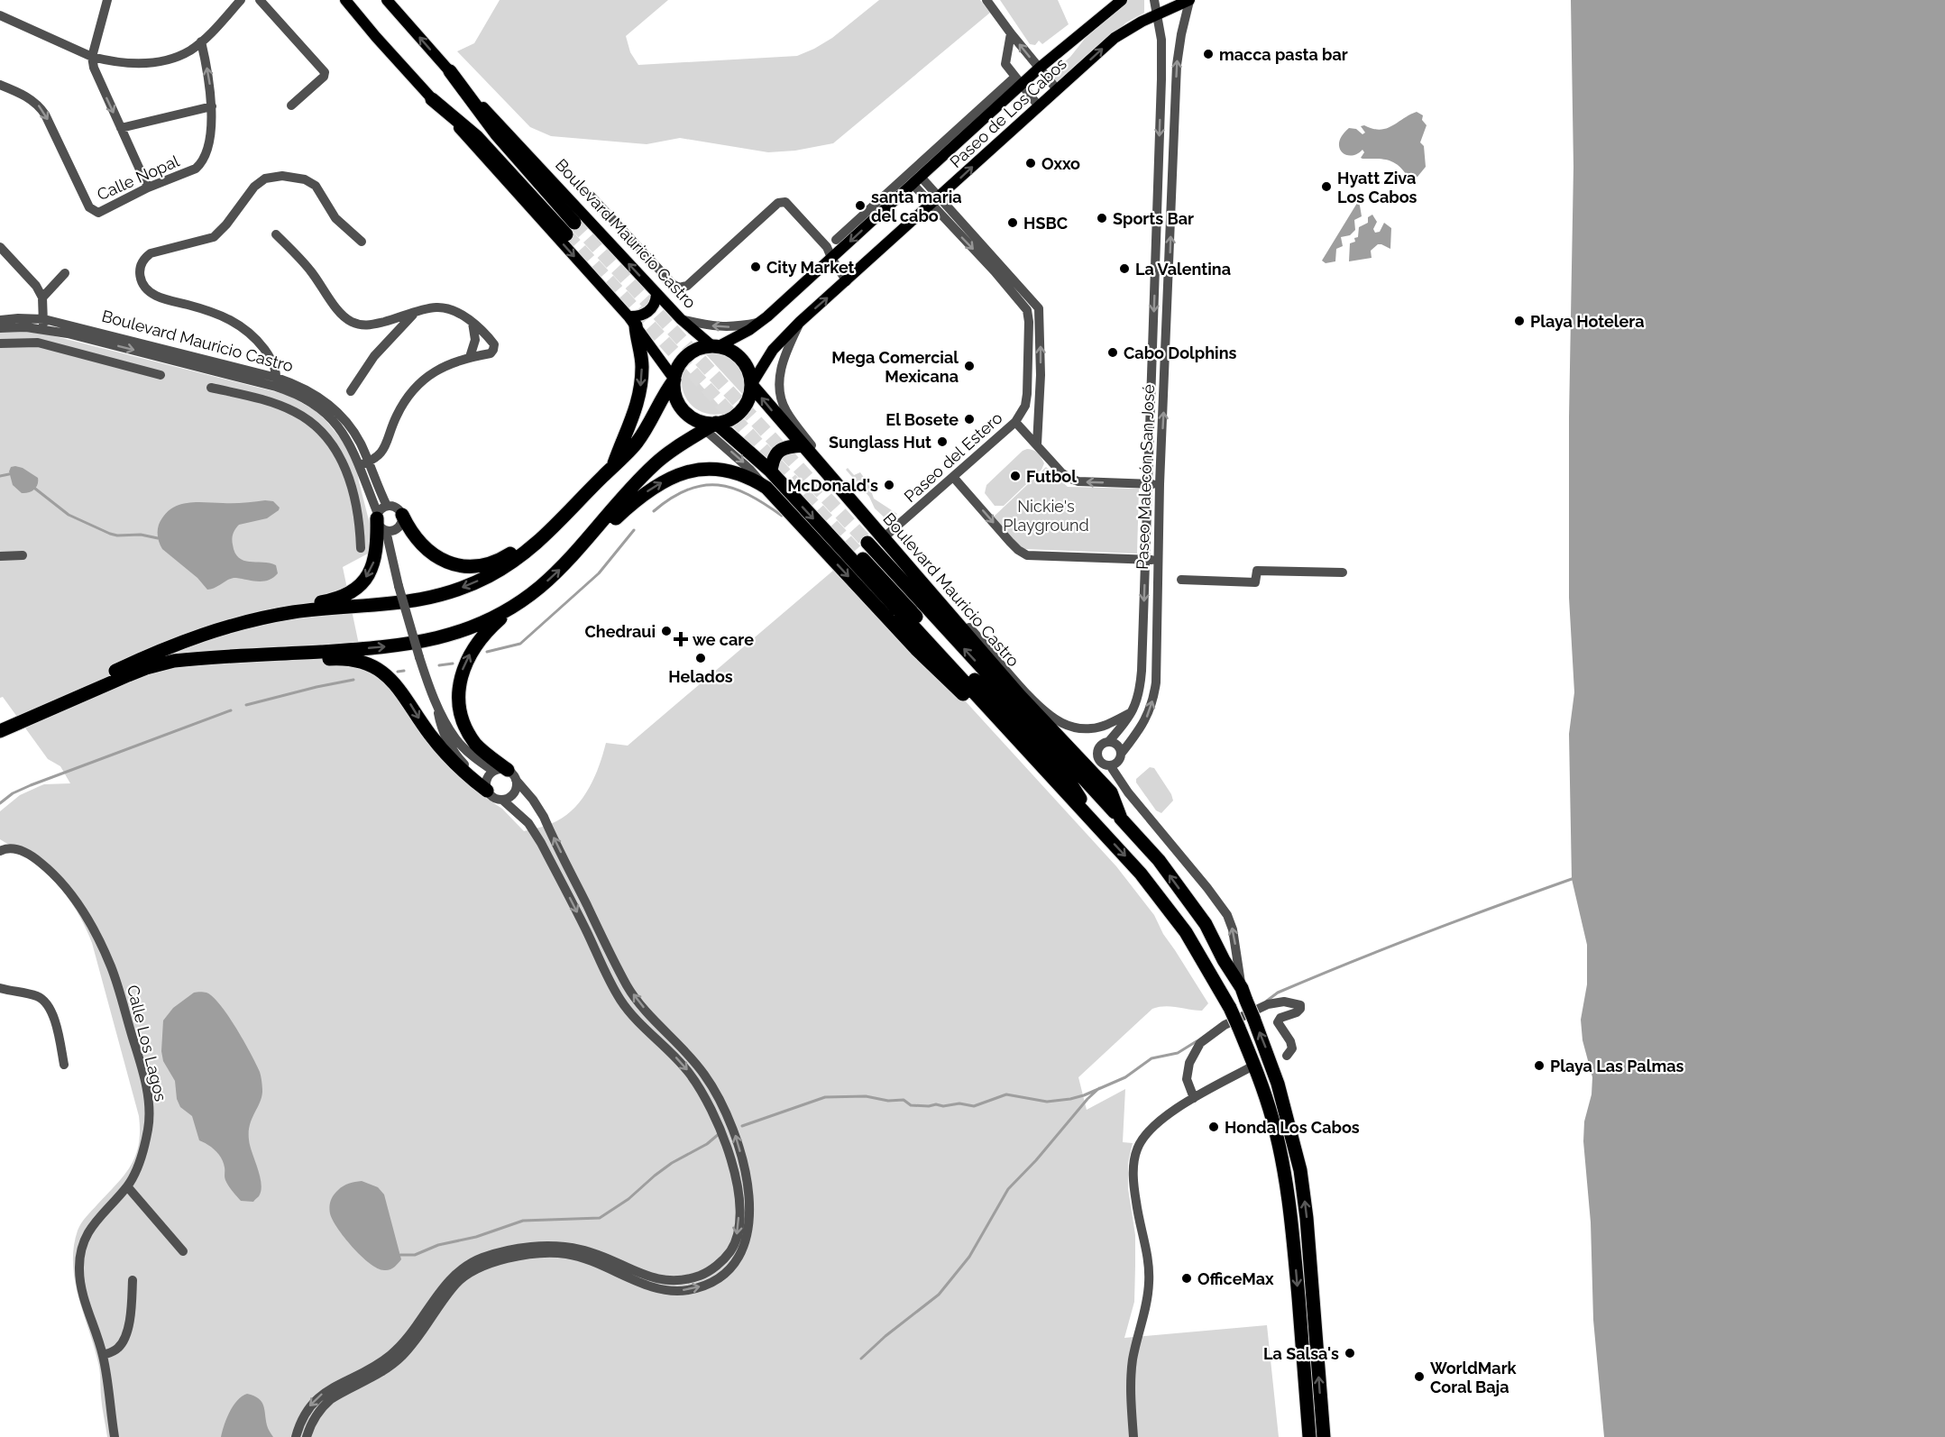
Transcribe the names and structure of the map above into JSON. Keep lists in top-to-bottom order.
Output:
{
  "streets": {
    "highway": ["Boulevard Mauricio Castro"],
    "main road": ["Paseo de Los Cabos"],
    "street": [
      "Calle Nopal",
      "Paseo del Estero",
      "Paseo Malecón San José",
      "Calle Los Lagos"
    ]
  },
  "crossings": [
    ["Paseo de Los Cabos", "Boulevard Mauricio Castro"],
    ["Paseo de Los Cabos", "Paseo del Estero"],
    ["Paseo de Los Cabos", "Paseo Malecón San José"]
  ],
  "one_way": ["Boulevard Mauricio Castro"],
  "parks": ["Nickie's Playground"],
  "places": {
    "other": [
      "macca pasta bar",
      "Oxxo",
      "Hyatt Ziva Los Cabos",
      "santa maria del cabo",
      "Sports Bar",
      "HSBC",
      "City Market",
      "La Valentina",
      "Playa Hotelera",
      "Cabo Dolphins",
      "Mega Comercial Mexicana",
      "El Bosete",
      "Sunglass Hut",
      "Futbol",
      "McDonald's",
      "Chedraui",
      "Helados",
      "Playa Las Palmas",
      "Honda Los Cabos",
      "OfficeMax",
      "La Salsa's",
      "WorldMark Coral Baja"
    ],
    "health": ["we care"]
  }
}
